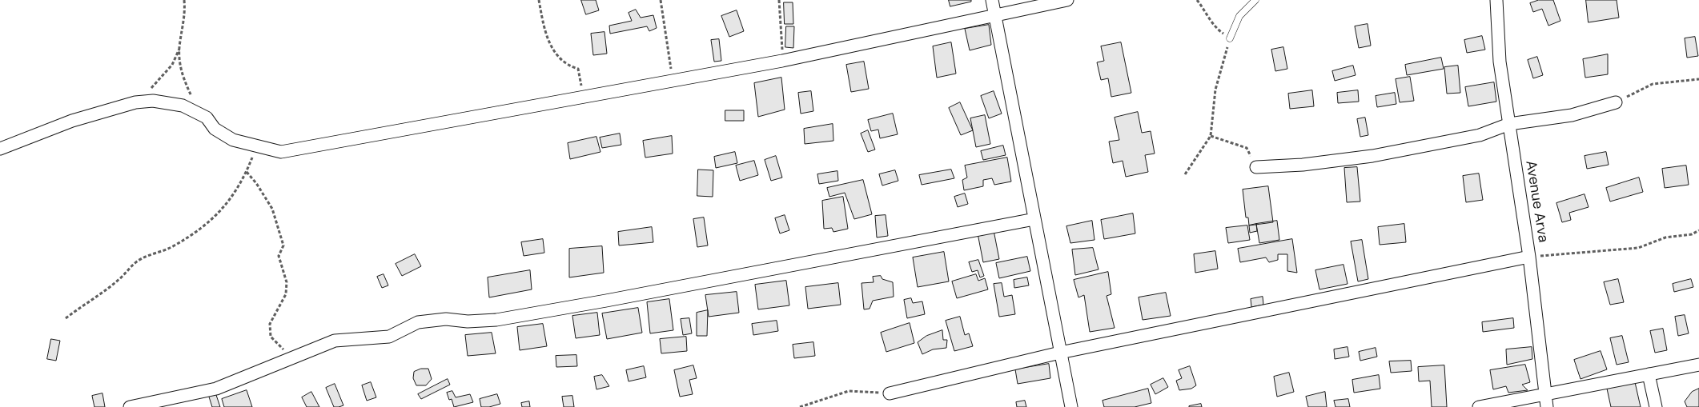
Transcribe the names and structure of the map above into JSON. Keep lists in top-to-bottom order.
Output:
{
  "streets": {
    "street": ["Avenue Arva"]
  }
}
